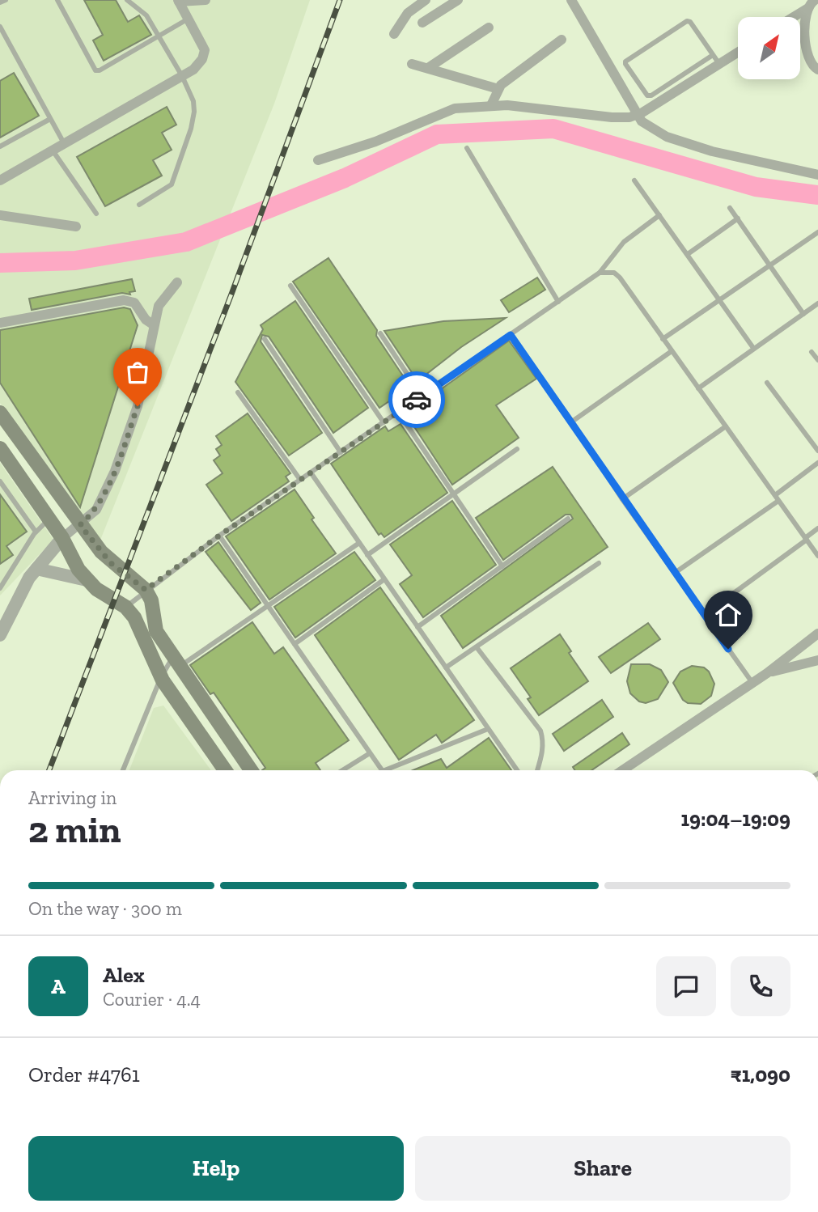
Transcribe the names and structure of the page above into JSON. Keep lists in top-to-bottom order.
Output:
{
  "north": "top right",
  "page": {
    "heading": ["2 min", "Arriving in", "19:04–19:09"],
    "panel": [
      "Alex",
      "Courier · 4.4",
      "Order #4761",
      "₹1,090"
    ],
    "bar": "On the way · 300 m",
    "round": "A",
    "buttons": ["Help", "Share"]
  }
}
